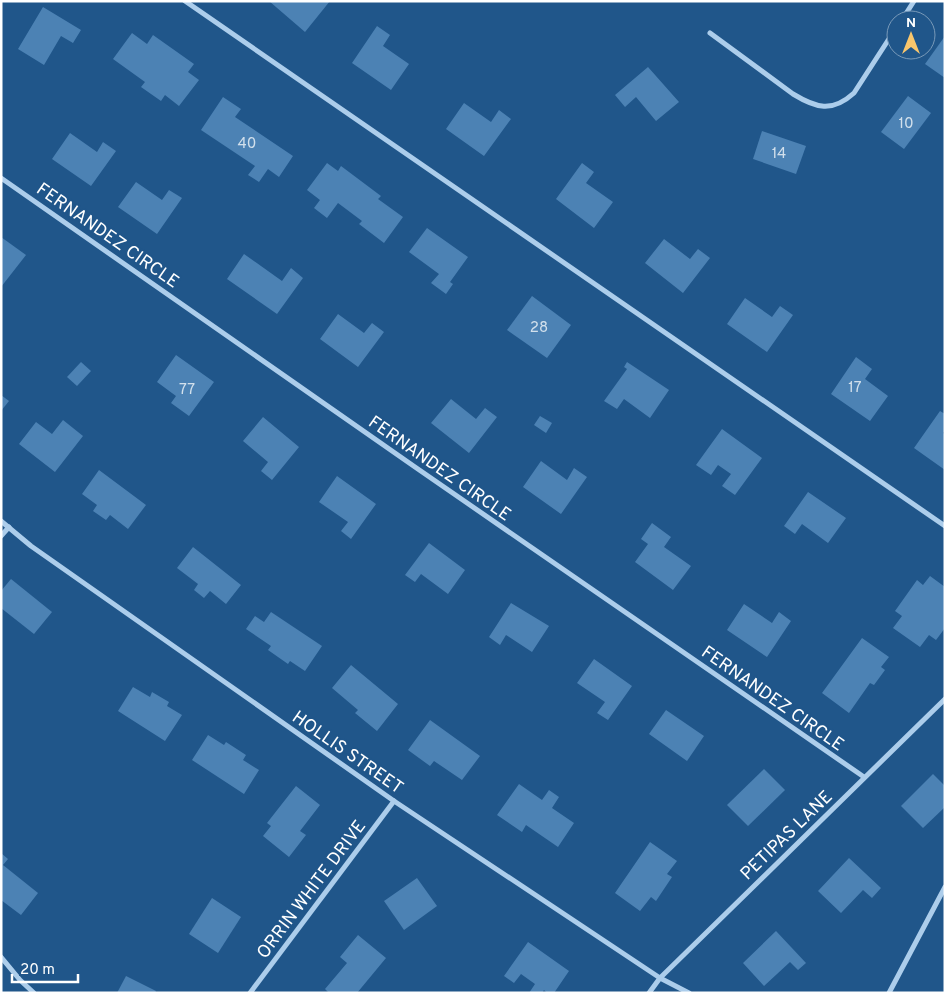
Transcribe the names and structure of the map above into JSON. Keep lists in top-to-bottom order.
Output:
{
  "streets": {
    "street": [
      "FERNANDEZ CIRCLE",
      "HOLLIS STREET",
      "PETIPAS LANE",
      "ORRIN WHITE DRIVE"
    ]
  },
  "crossings": [
    ["FERNANDEZ CIRCLE", "PETIPAS LANE"],
    ["HOLLIS STREET", "PETIPAS LANE"],
    ["HOLLIS STREET", "ORRIN WHITE DRIVE"]
  ],
  "house_numbers": [
    "10",
    "40",
    "14",
    "28",
    "17",
    "77"
  ],
  "scale_bar": "20 m",
  "north": "top"
}
